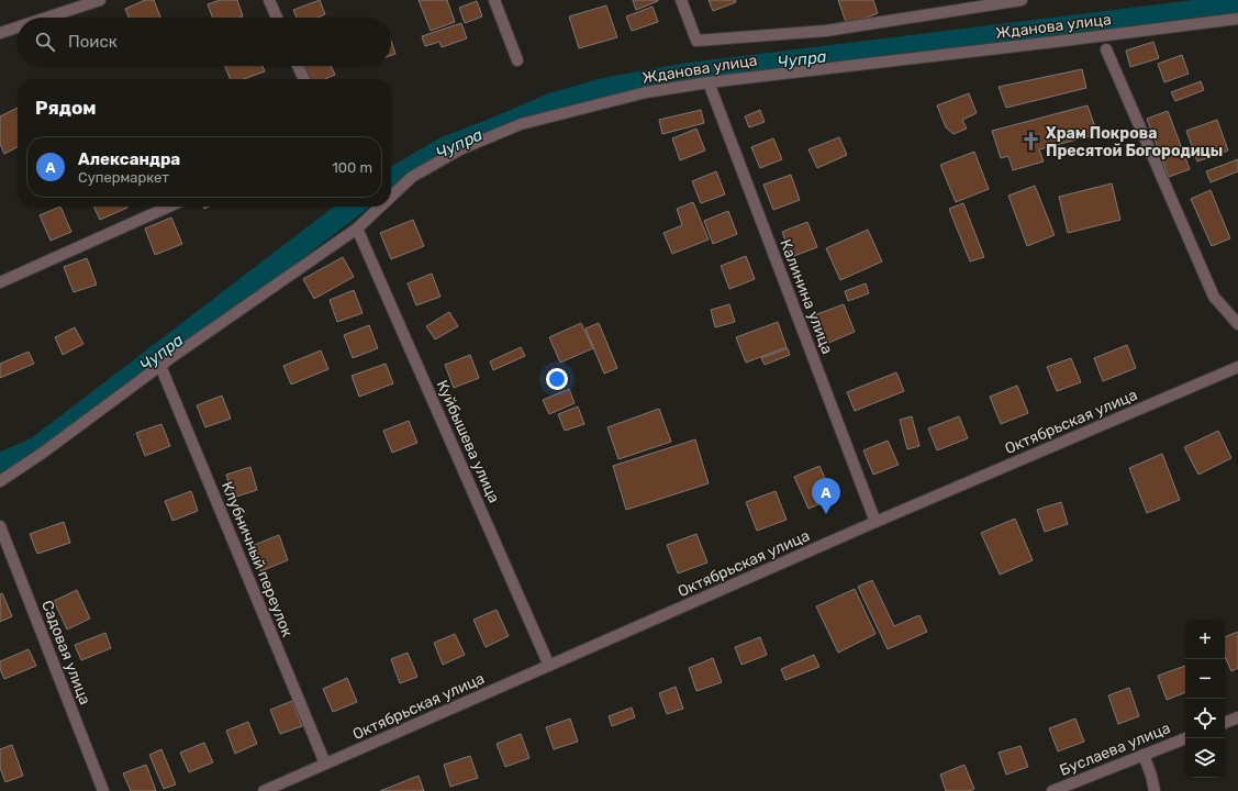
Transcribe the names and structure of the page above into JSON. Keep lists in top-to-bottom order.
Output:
{
  "streets": {
    "street": [
      "Жданова улица",
      "Калинина улица",
      "Октябрьская улица",
      "Куйбышева улица",
      "Клубничный переулок",
      "Садовая улица",
      "Буслаева улица"
    ]
  },
  "crossings": [
    ["Жданова улица", "Калинина улица"],
    ["Жданова улица", "Куйбышева улица"],
    ["Жданова улица", "Клубничный переулок"],
    ["Калинина улица", "Октябрьская улица"],
    ["Октябрьская улица", "Куйбышева улица"],
    ["Октябрьская улица", "Клубничный переулок"]
  ],
  "water": ["Чупра"],
  "places": {
    "church": ["Храм Покрова Пресятой Богородицы"]
  },
  "page": {
    "search": "Поиск",
    "heading": "Рядом",
    "list": [
      {
        "mark": "A",
        "name": "Александра",
        "note": "Супермаркет",
        "value": "100 m"
      }
    ],
    "pins": "A",
    "map_buttons": ["+", "−"]
  }
}
